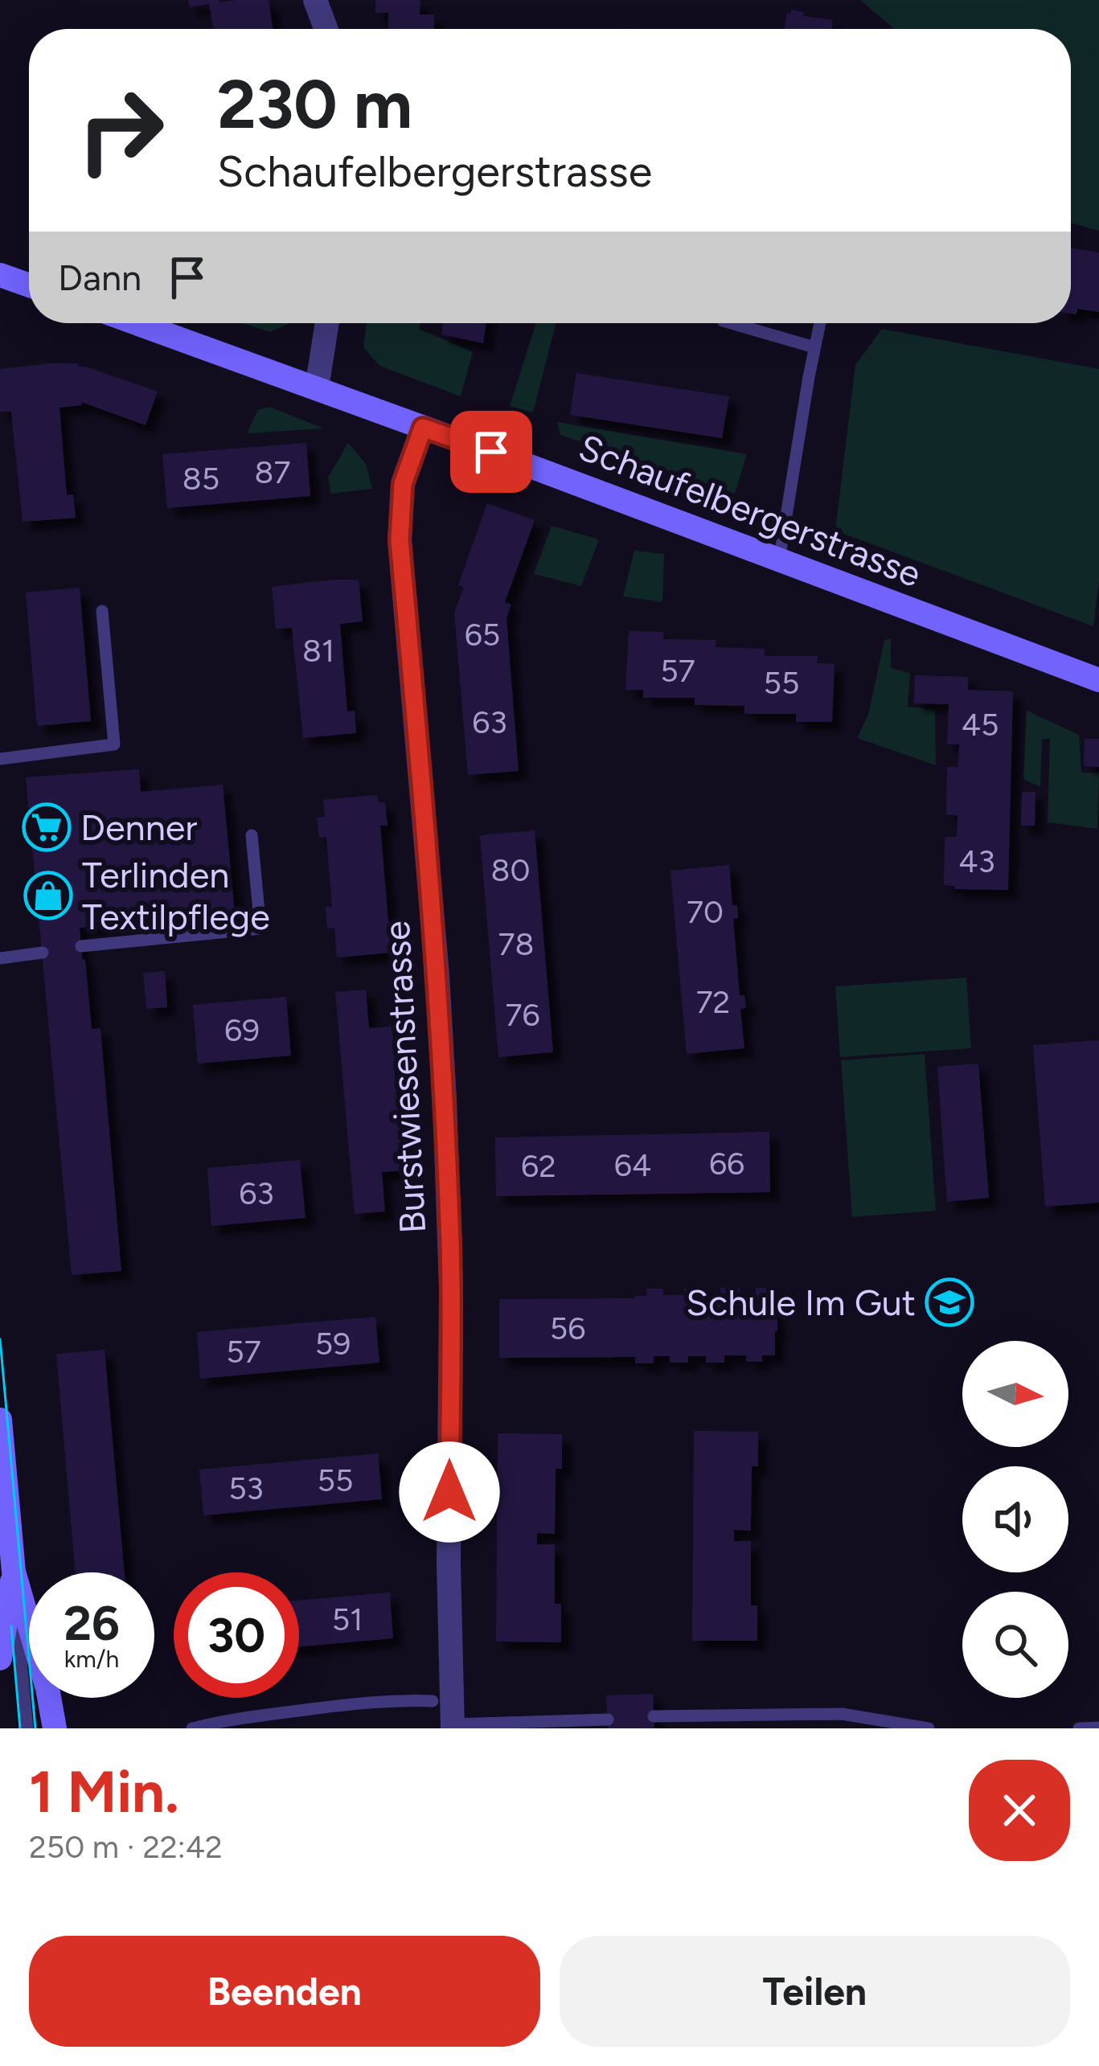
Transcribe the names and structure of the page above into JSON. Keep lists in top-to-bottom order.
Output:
{
  "streets": {
    "street": ["Schaufelbergerstrasse", "Burstwiesenstrasse"]
  },
  "crossings": [
    ["Schaufelbergerstrasse", "Burstwiesenstrasse"]
  ],
  "places": {
    "supermarket": ["Denner"],
    "shop": ["Terlinden Textilpflege"],
    "school or university": ["Schule Im Gut"]
  },
  "house_numbers": [
    "87",
    "85",
    "65",
    "81",
    "57",
    "55",
    "63",
    "45",
    "43",
    "80",
    "70",
    "78",
    "72",
    "76",
    "69",
    "66",
    "64",
    "62",
    "63",
    "56",
    "59",
    "57",
    "55",
    "53",
    "51"
  ],
  "north": "right",
  "page": {
    "turn": ["230 m", "Schaufelbergerstrasse"],
    "then": "Dann",
    "speed": "26 km/h",
    "limit": "30",
    "heading": ["1 Min.", "250 m · 22:42"],
    "buttons": ["Beenden", "Teilen"]
  }
}
